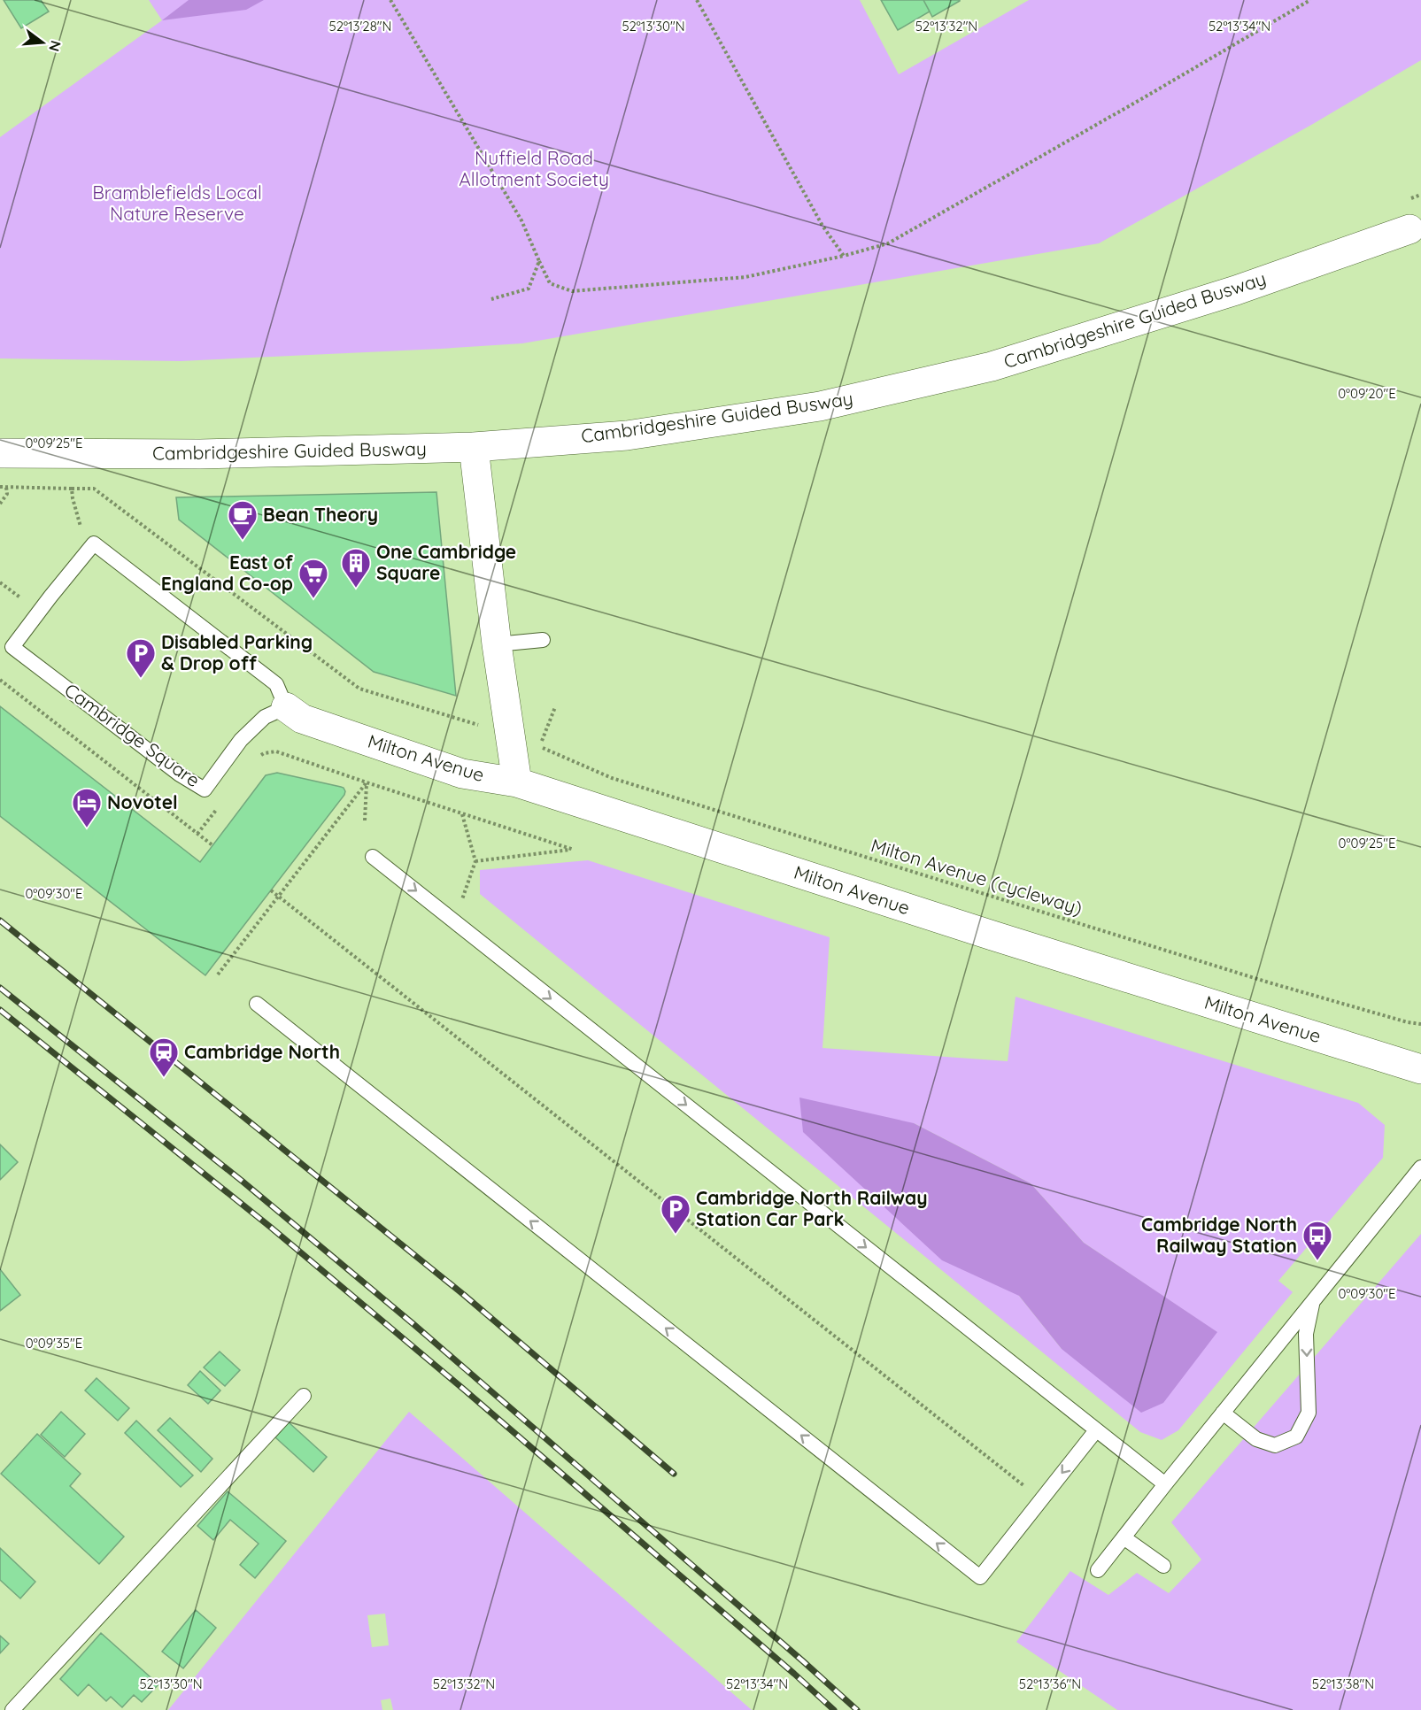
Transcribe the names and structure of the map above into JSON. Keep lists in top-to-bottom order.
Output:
{
  "streets": {
    "street": ["Cambridgeshire Guided Busway", "Milton Avenue"],
    "lane": ["Cambridge Square"],
    "path": ["Milton Avenue (cycleway)"]
  },
  "crossings": [
    ["Cambridge Square", "Milton Avenue"]
  ],
  "parks": ["Nuffield Road Allotment Society", "Bramblefields Local Nature Reserve"],
  "places": {
    "cafe": ["Bean Theory"],
    "building": ["One Cambridge Square"],
    "supermarket": ["East of England Co-op"],
    "parking": ["Disabled Parking & Drop off", "Cambridge North Railway Station Car Park"],
    "hotel": ["Novotel"],
    "station": ["Cambridge North"],
    "bus stop": ["Cambridge North Railway Station"]
  },
  "north": "right",
  "coordinates": [
    "52°13'28\"N",
    "52°13'30\"N",
    "52°13'32\"N",
    "52°13'34\"N",
    "0°09'20\"E",
    "0°09'25\"E",
    "0°09'30\"E",
    "0°09'35\"E",
    "52°13'36\"N",
    "52°13'38\"N"
  ]
}
